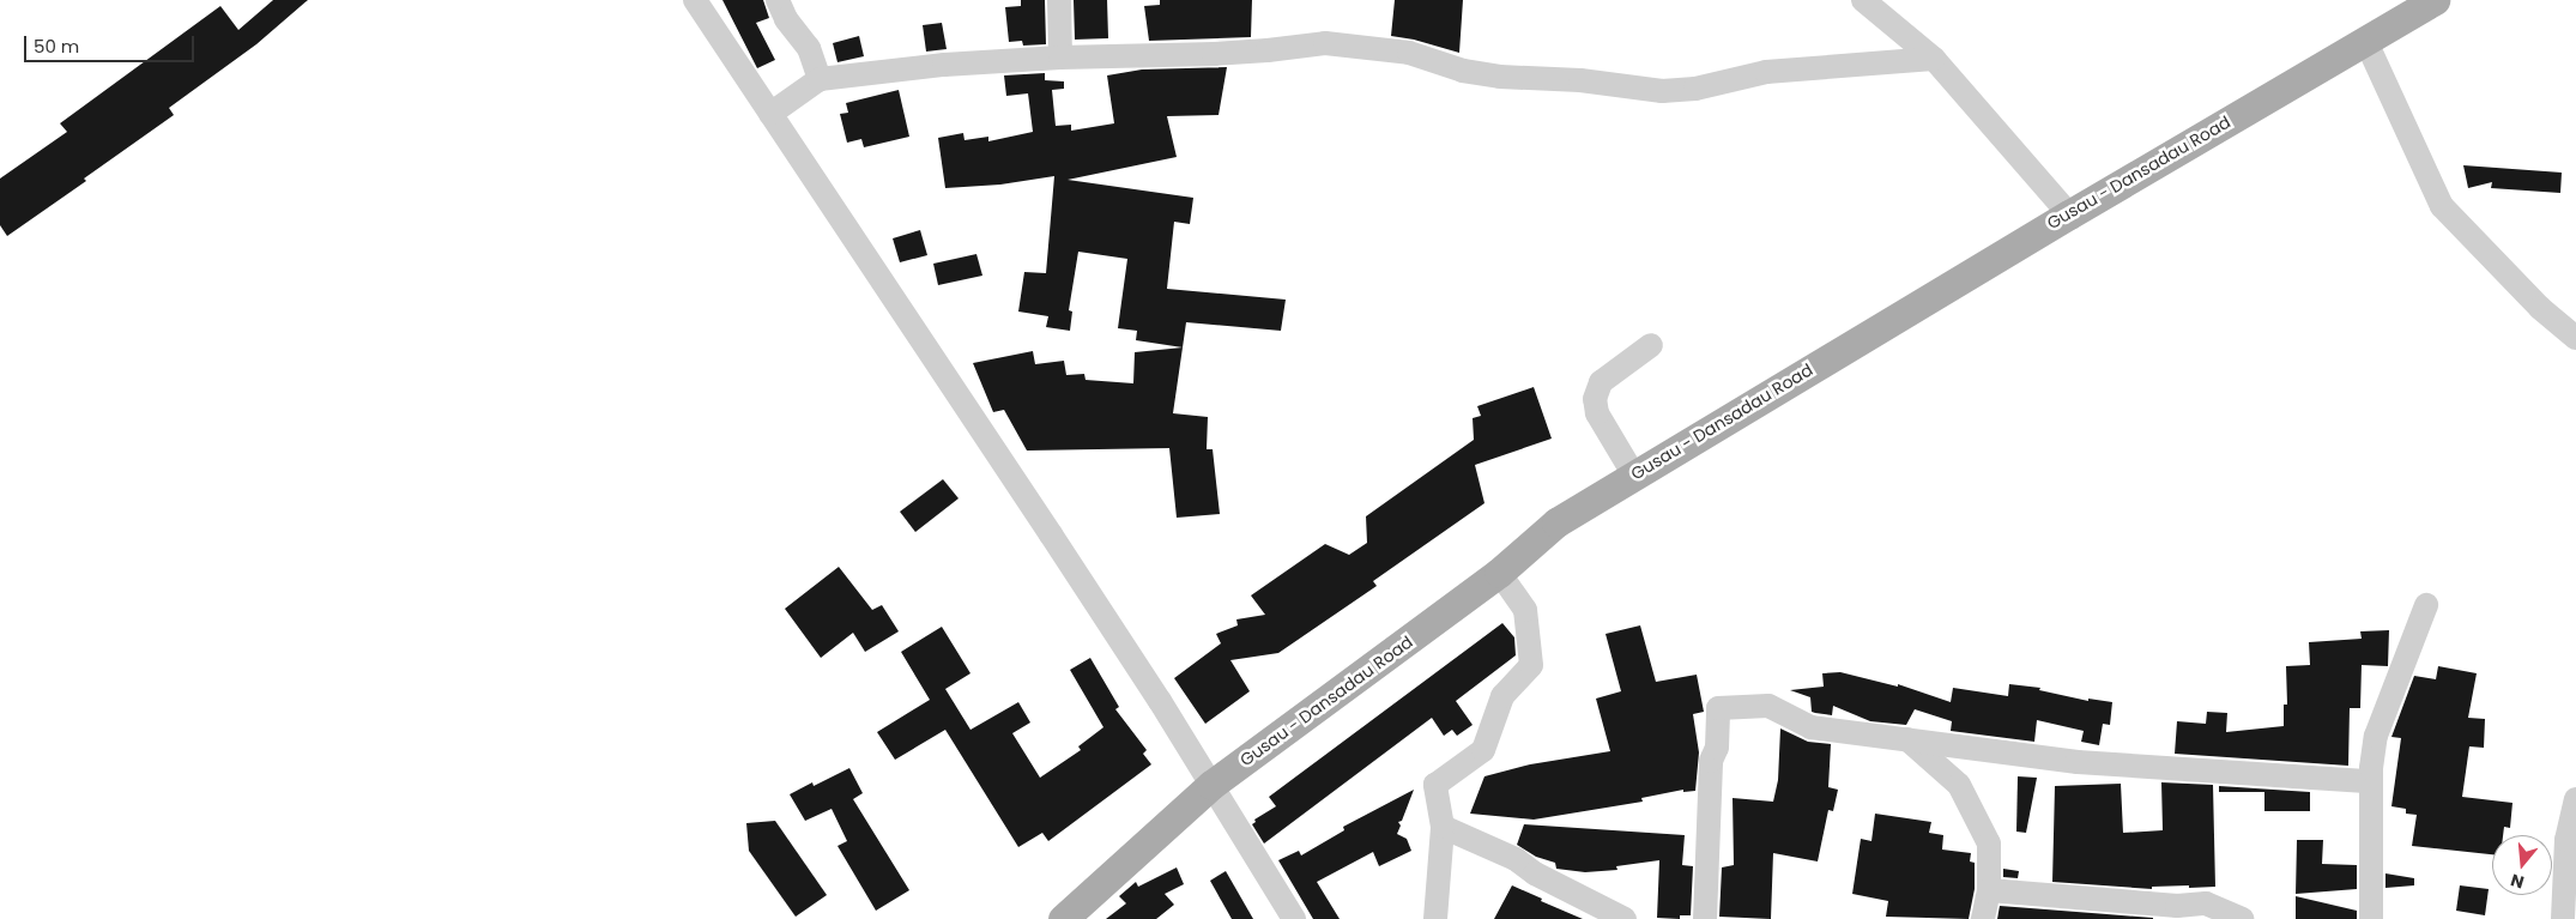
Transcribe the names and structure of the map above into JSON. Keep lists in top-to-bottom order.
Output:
{
  "streets": {
    "main road": ["Gusau - Dansadau Road"]
  },
  "scale_bar": "50 m",
  "north": "bottom"
}
